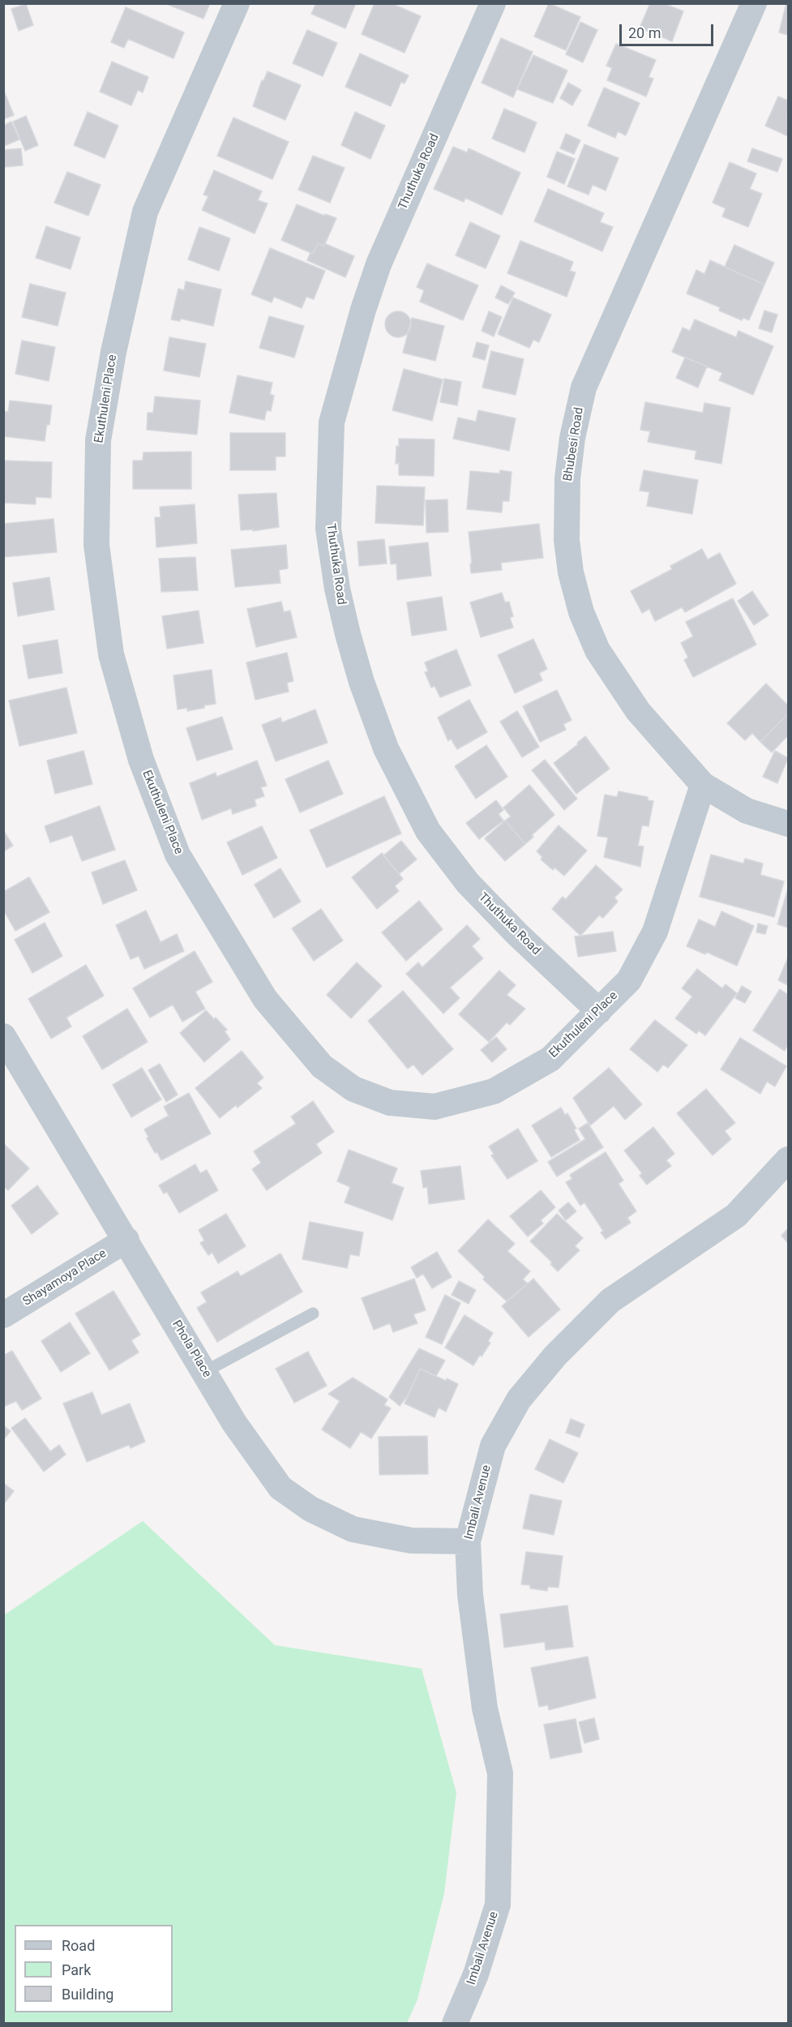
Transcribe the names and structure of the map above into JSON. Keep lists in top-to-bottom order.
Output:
{
  "streets": {
    "street": [
      "Thuthuka Road",
      "Ekuthuleni Place",
      "Bhubesi Road",
      "Shayamoya Place",
      "Phola Place",
      "Imbali Avenue"
    ]
  },
  "crossings": [
    ["Thuthuka Road", "Ekuthuleni Place"],
    ["Ekuthuleni Place", "Bhubesi Road"],
    ["Shayamoya Place", "Phola Place"],
    ["Phola Place", "Imbali Avenue"]
  ],
  "legend": ["Road", "Park", "Building"],
  "scale_bar": "20 m"
}
